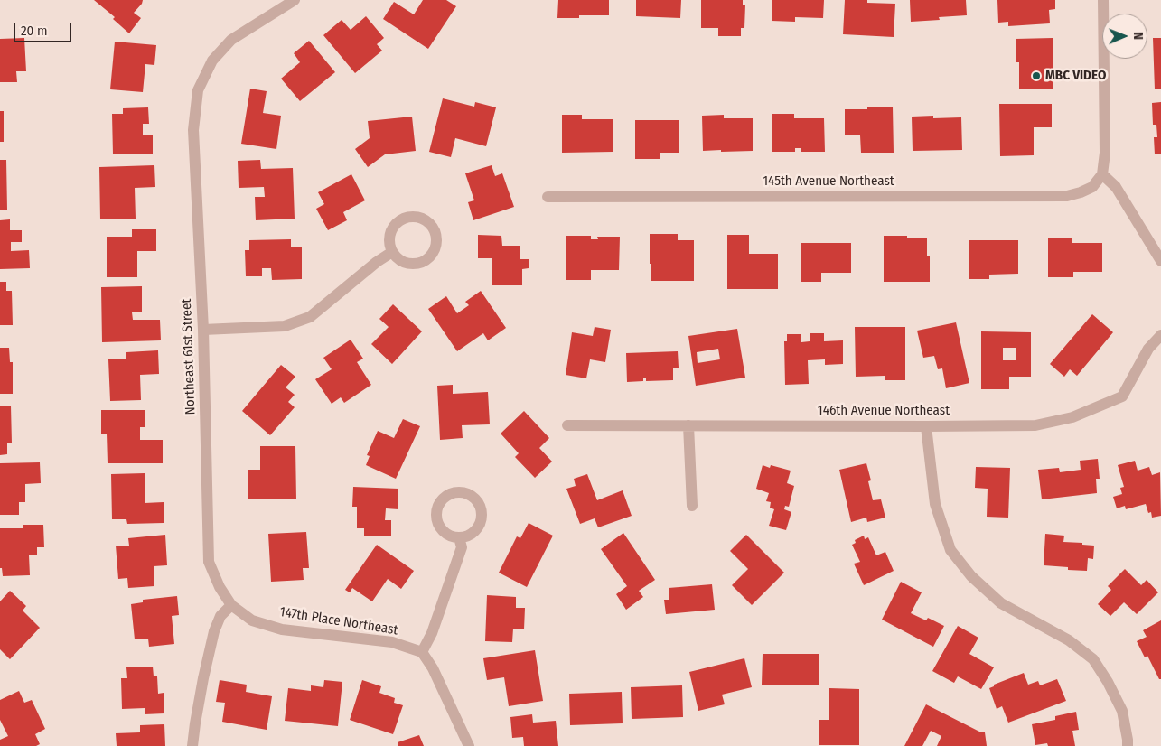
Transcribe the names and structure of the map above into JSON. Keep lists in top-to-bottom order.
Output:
{
  "streets": {
    "street": [
      "145th Avenue Northeast",
      "Northeast 61st Street",
      "146th Avenue Northeast",
      "147th Place Northeast"
    ]
  },
  "crossings": [
    ["Northeast 61st Street", "147th Place Northeast"]
  ],
  "places": ["MBC VIDEO"],
  "scale_bar": "20 m",
  "north": "right"
}
